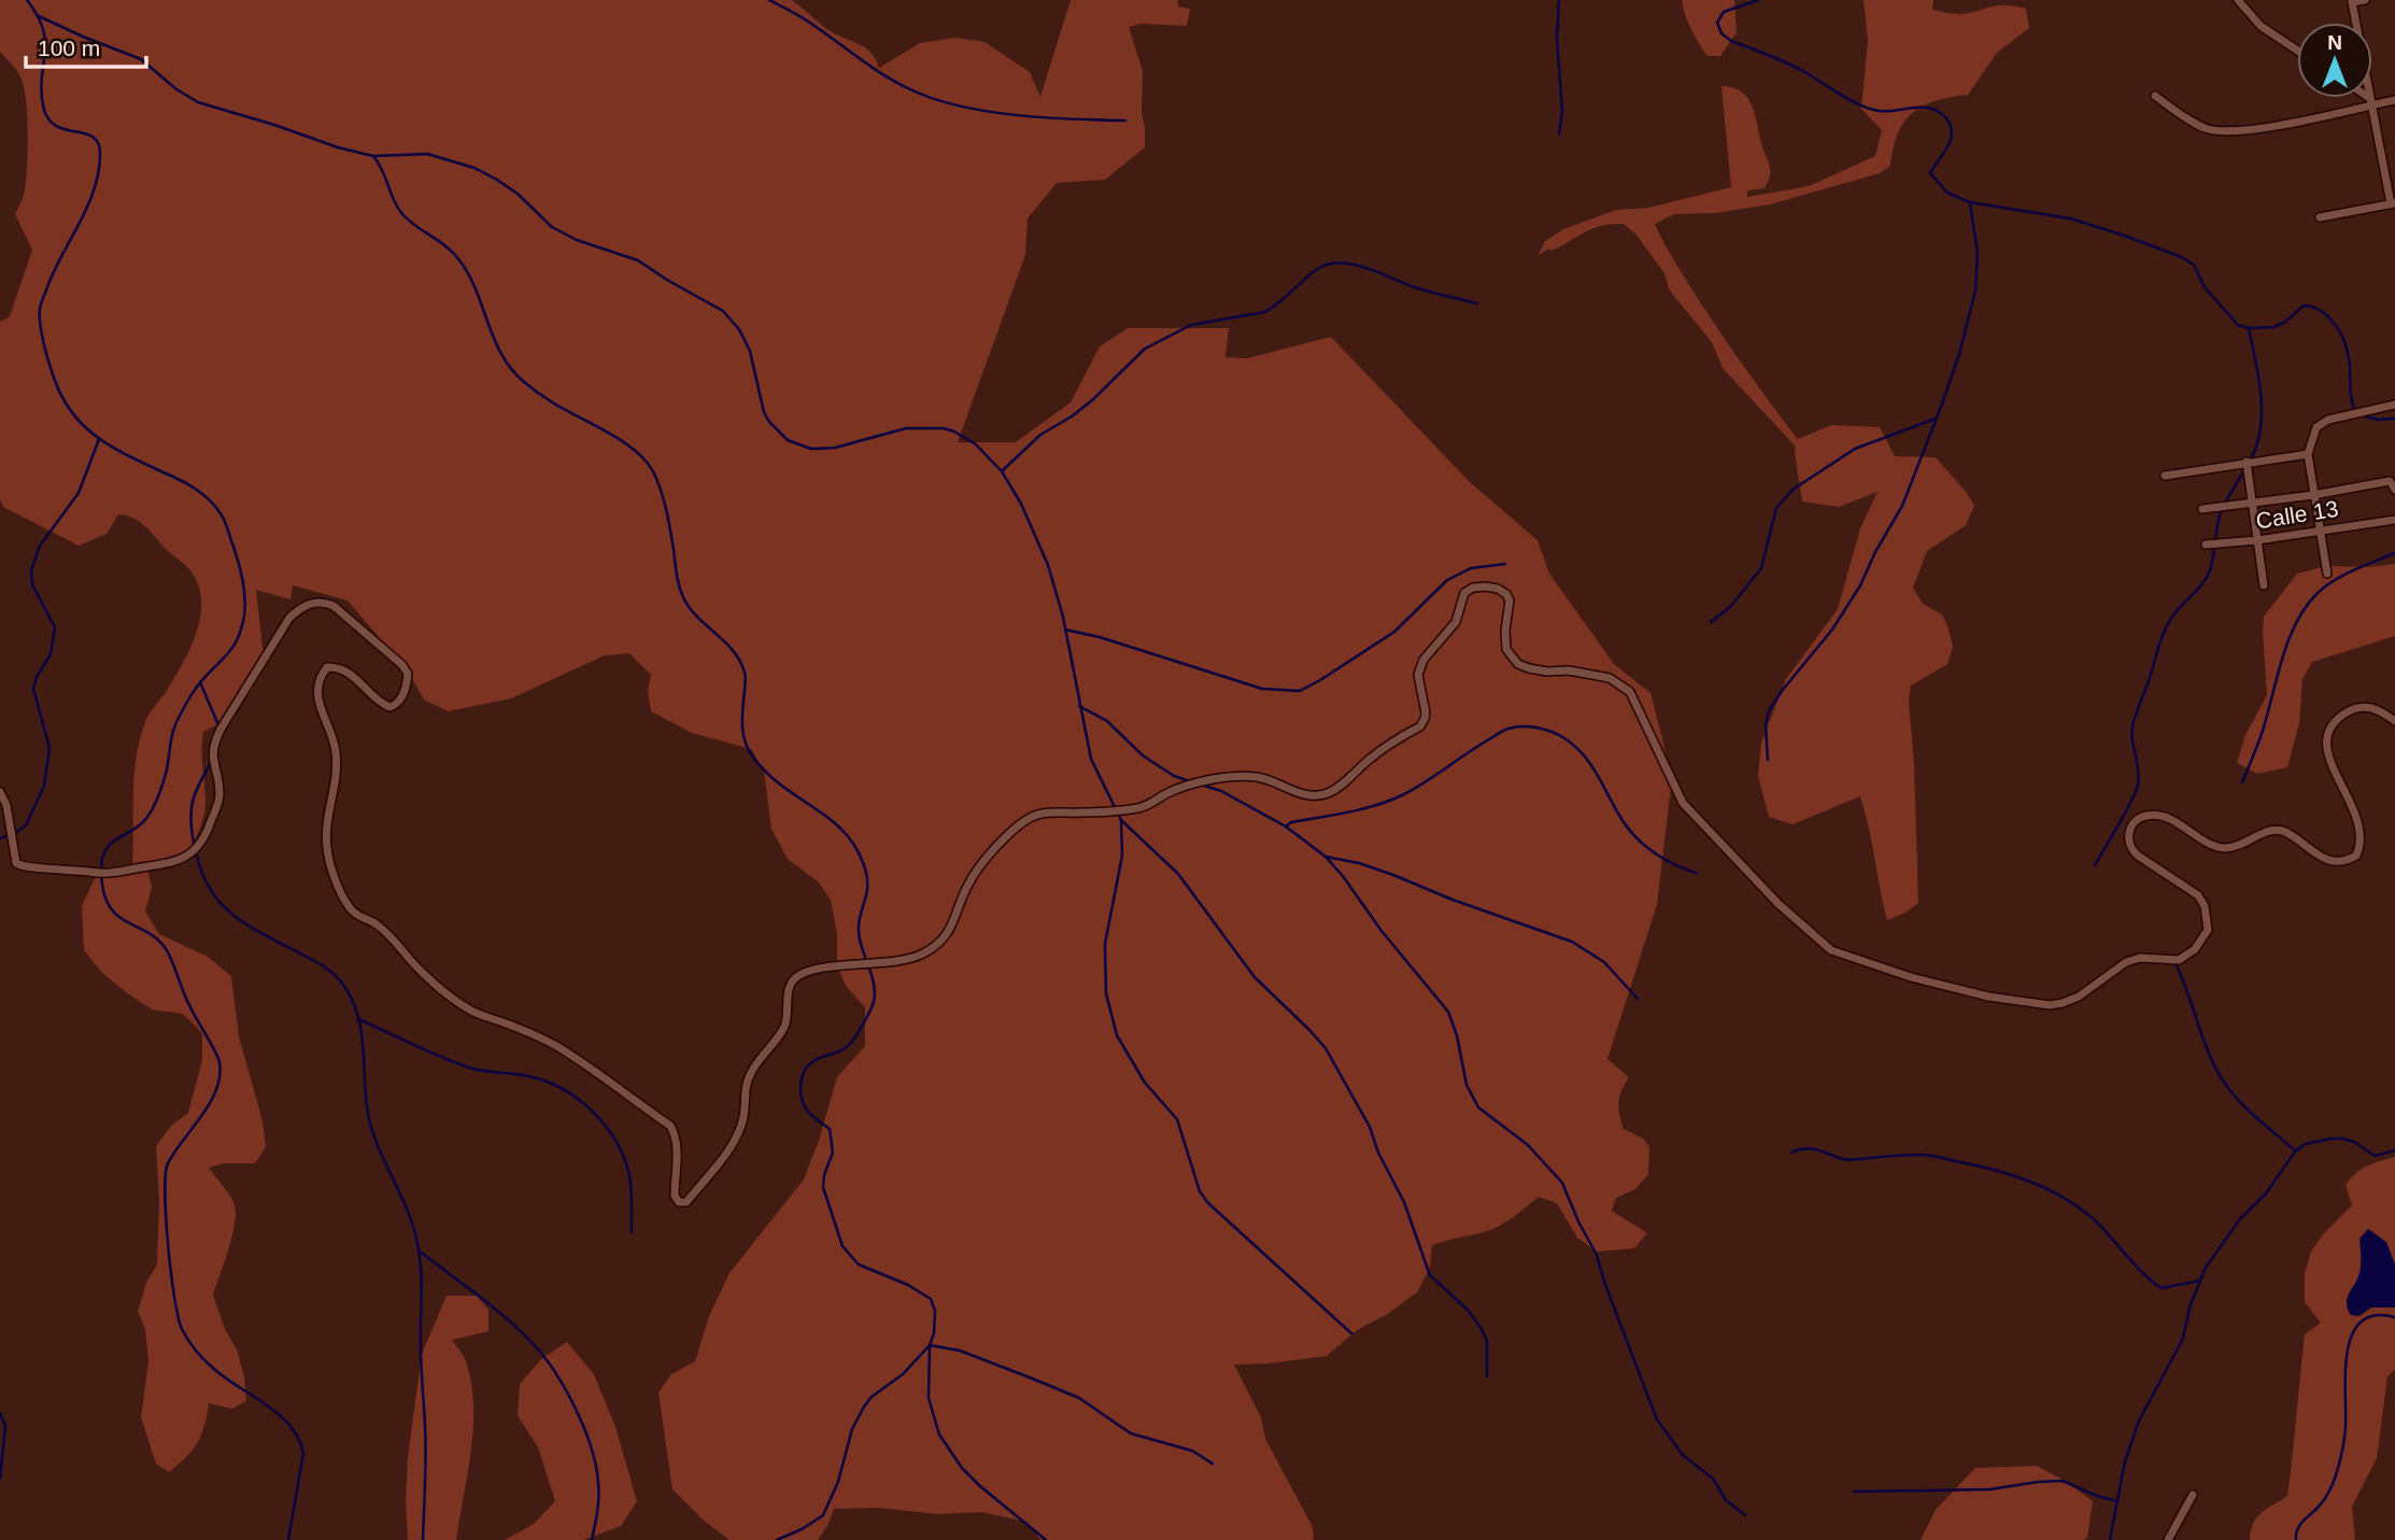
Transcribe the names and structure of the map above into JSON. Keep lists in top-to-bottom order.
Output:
{
  "streets": {
    "street": ["Calle 13"]
  },
  "scale_bar": "100 m",
  "north": "top"
}
